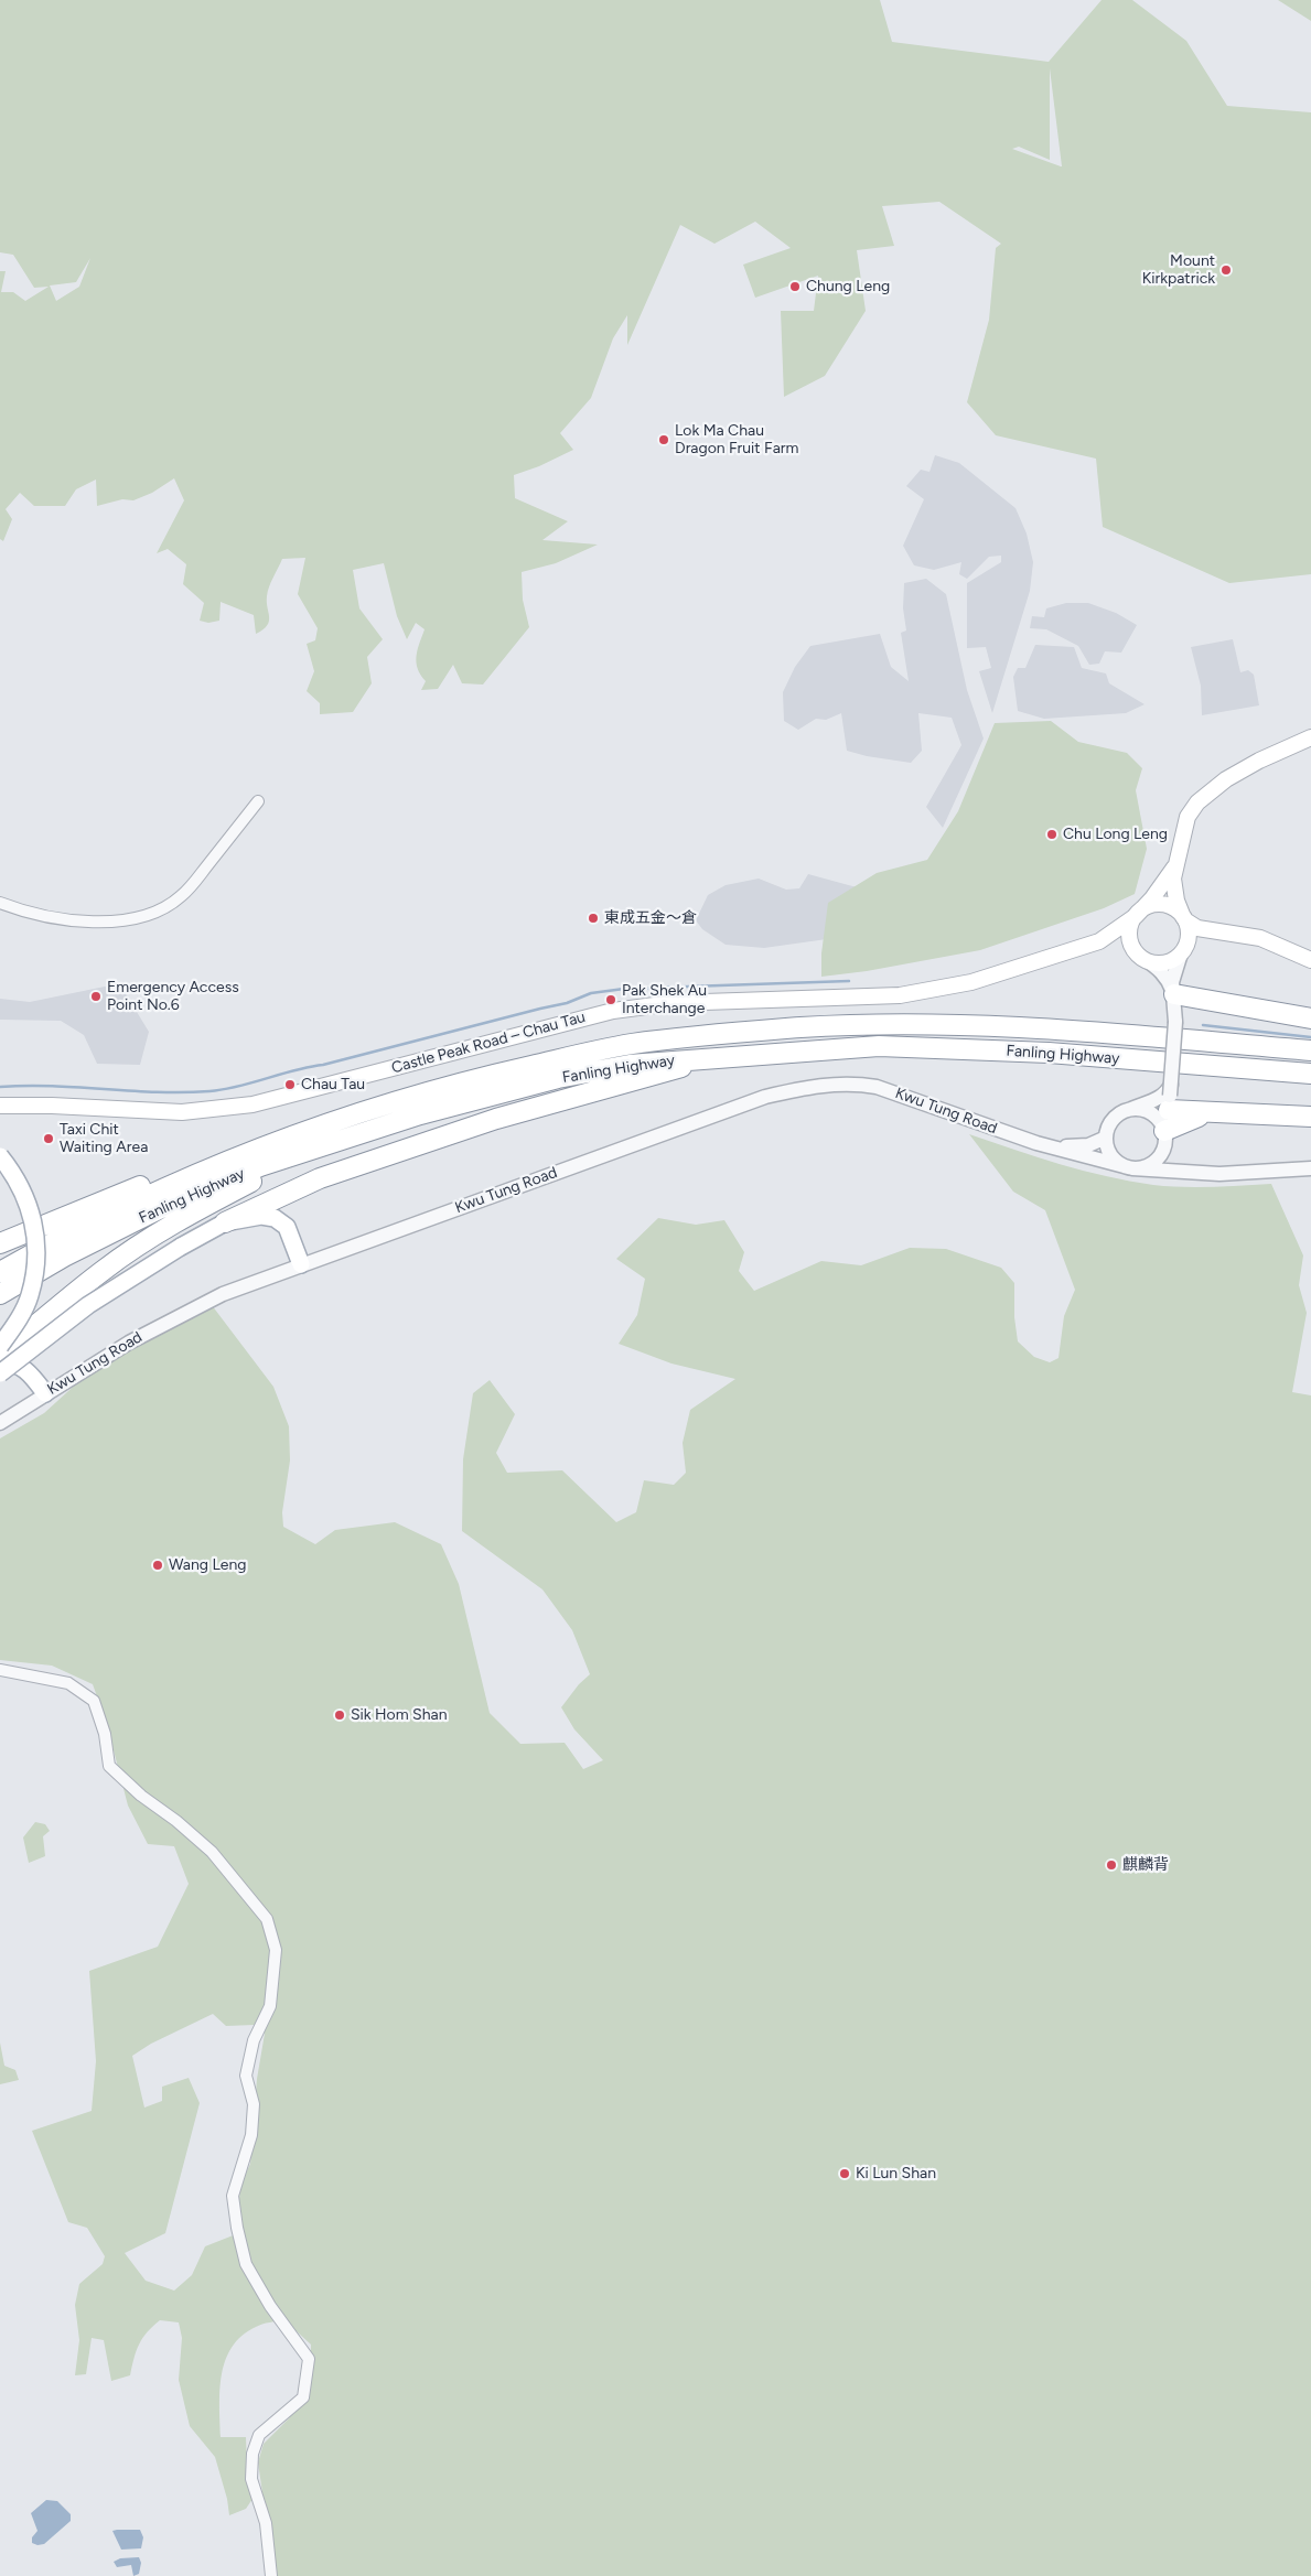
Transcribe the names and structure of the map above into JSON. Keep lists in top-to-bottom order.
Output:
{
  "streets": {
    "highway": ["Fanling Highway"],
    "main road": ["Castle Peak Road – Chau Tau"],
    "street": ["Kwu Tung Road"]
  },
  "places": [
    "Mount Kirkpatrick",
    "Chung Leng",
    "Lok Ma Chau Dragon Fruit Farm",
    "Chu Long Leng",
    "東成五金～倉",
    "Emergency Access Point No.6",
    "Pak Shek Au Interchange",
    "Chau Tau",
    "Taxi Chit Waiting Area",
    "Wang Leng",
    "Sik Hom Shan",
    "麒麟背",
    "Ki Lun Shan"
  ]
}
